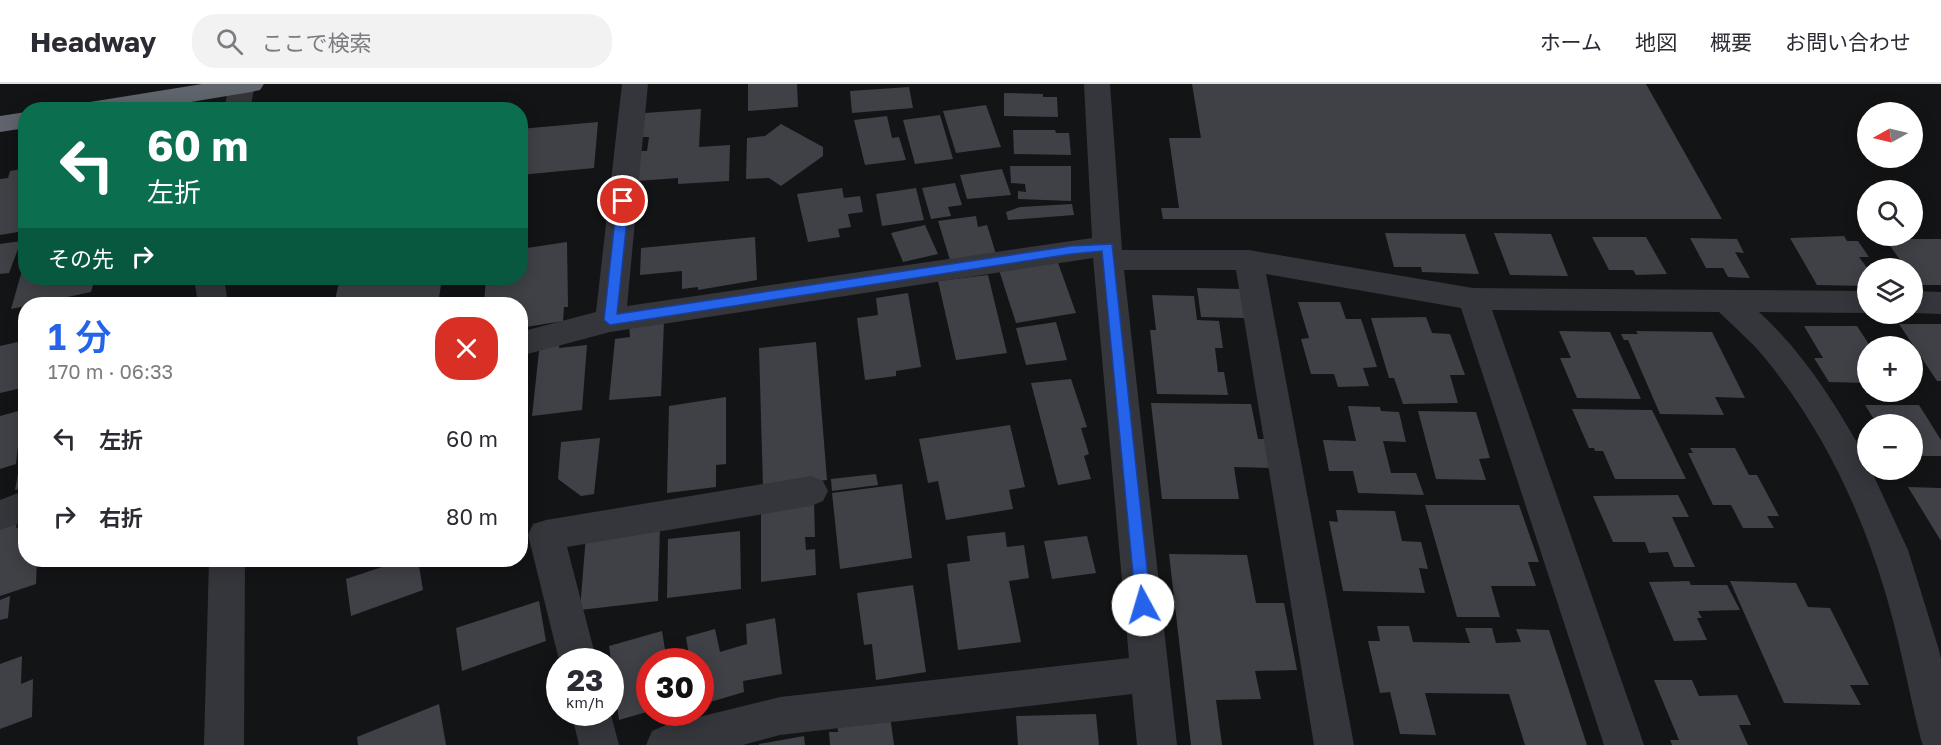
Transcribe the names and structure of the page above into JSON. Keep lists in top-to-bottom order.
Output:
{
  "north": "left",
  "page": {
    "header": "Headway",
    "search": "ここで検索",
    "nav": [
      "ホーム",
      "地図",
      "概要",
      "お問い合わせ"
    ],
    "map_buttons": ["+", "−"],
    "turn": ["60 m", "左折"],
    "then": "その先",
    "heading": ["1 分", "170 m · 06:33"],
    "list": [
      {
        "name": "左折",
        "value": "60 m"
      },
      {
        "name": "右折",
        "value": "80 m"
      }
    ],
    "speed": "23 km/h",
    "limit": "30"
  }
}
